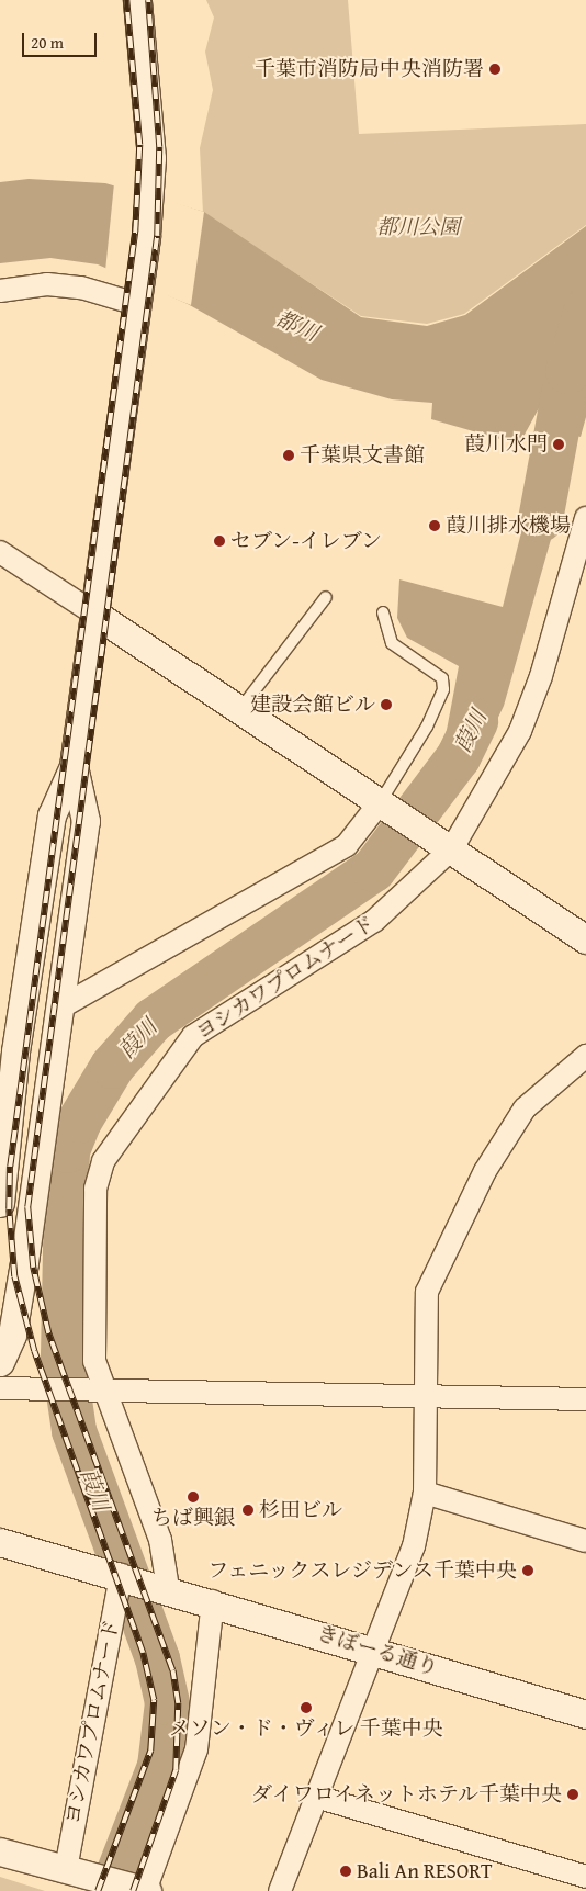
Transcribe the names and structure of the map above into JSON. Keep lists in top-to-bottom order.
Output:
{
  "streets": {
    "street": ["ヨシカワプロムナード", "きぼーる通り"]
  },
  "crossings": [
    ["ヨシカワプロムナード", "きぼーる通り"]
  ],
  "water": ["都川", "葭川"],
  "parks": ["都川公園"],
  "places": [
    "千葉市消防局中央消防署",
    "葭川水門",
    "千葉県文書館",
    "葭川排水機場",
    "セブン-イレブン",
    "建設会館ビル",
    "ちば興銀",
    "杉田ビル",
    "フェニックスレジデンス千葉中央",
    "メソン・ド・ヴィレ 千葉中央",
    "ダイワロイネットホテル千葉中央",
    "Bali An RESORT"
  ],
  "scale_bar": "20 m"
}
